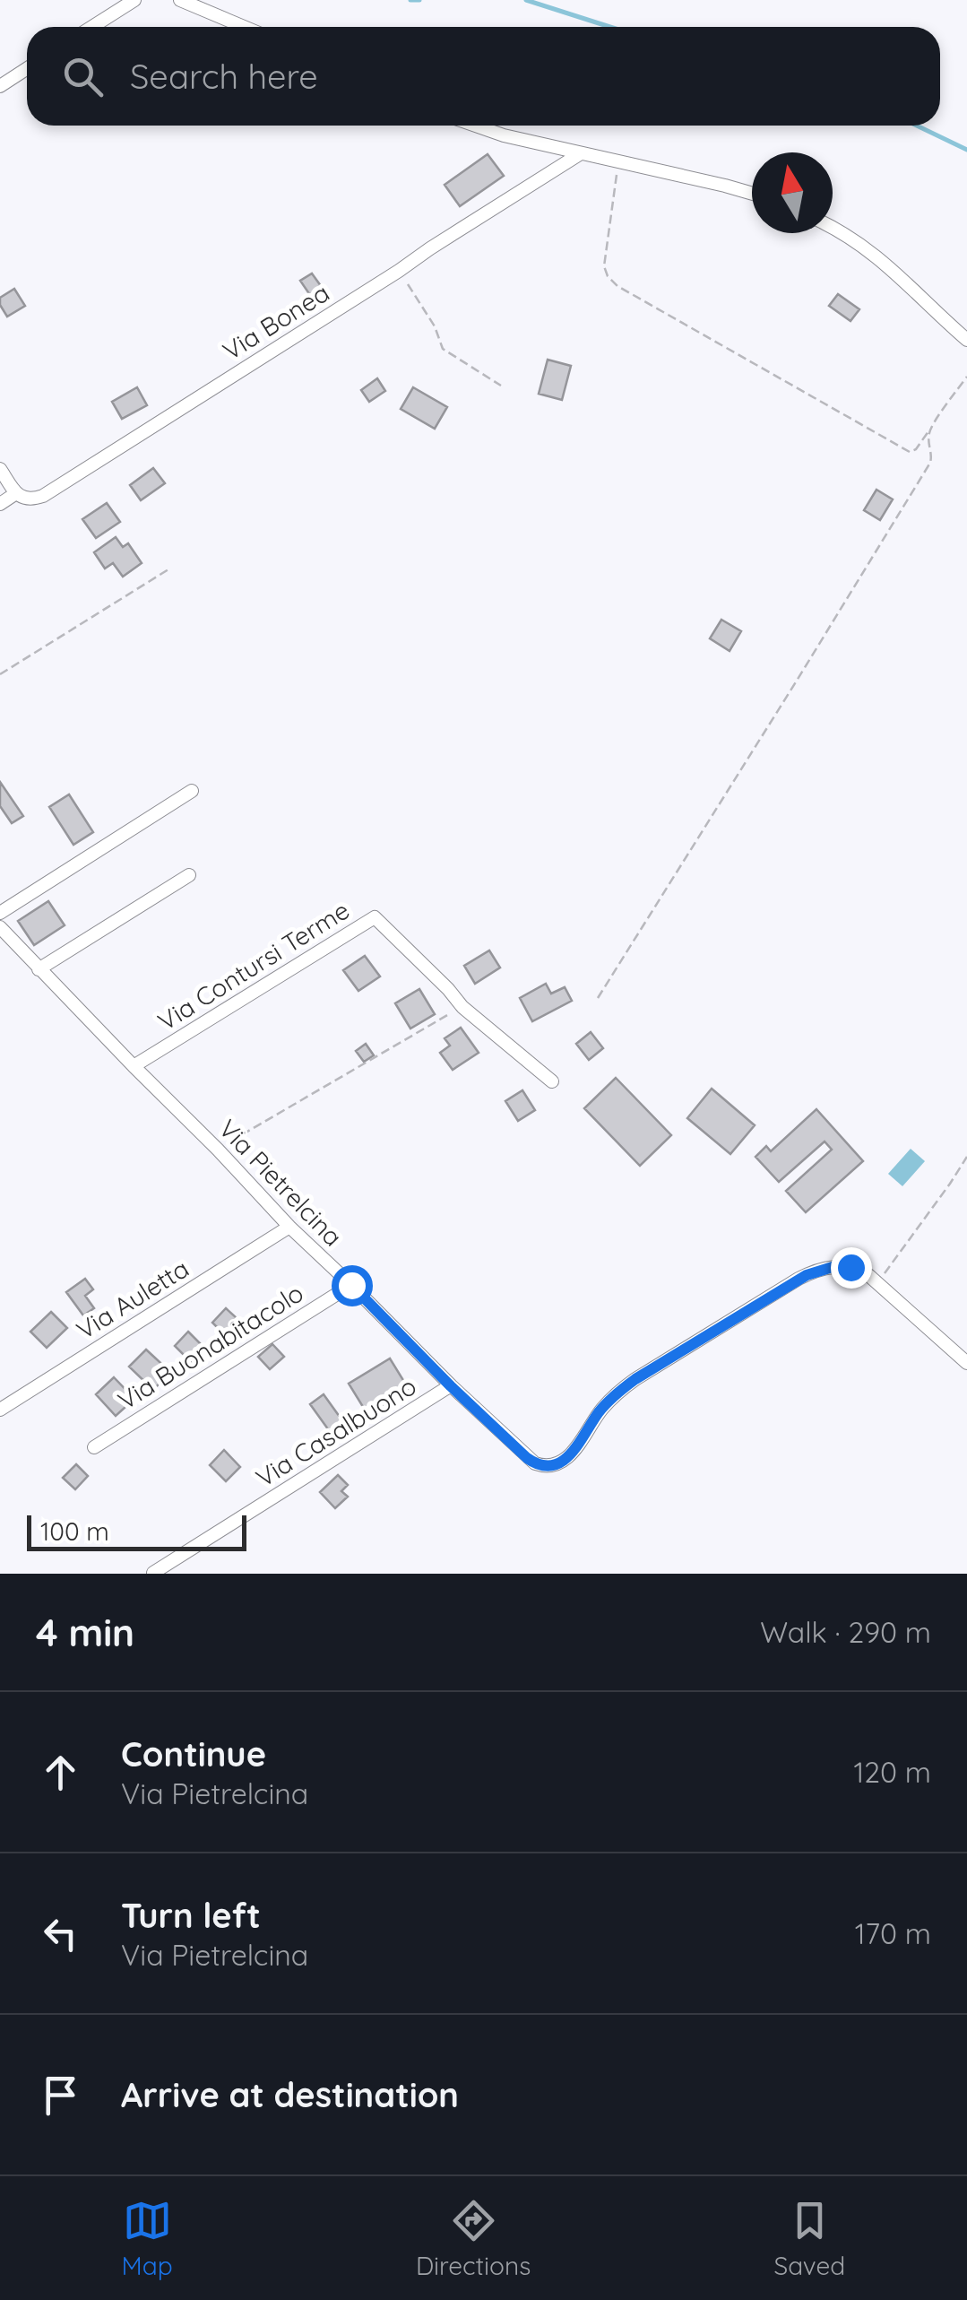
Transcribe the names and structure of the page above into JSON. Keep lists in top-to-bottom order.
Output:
{
  "streets": {
    "street": [
      "Via Bonea",
      "Via Contursi Terme",
      "Via Pietrelcina",
      "Via Auletta",
      "Via Buonabitacolo",
      "Via Casalbuono"
    ]
  },
  "crossings": [
    ["Via Contursi Terme", "Via Pietrelcina"],
    ["Via Pietrelcina", "Via Auletta"],
    ["Via Pietrelcina", "Via Buonabitacolo"],
    ["Via Pietrelcina", "Via Casalbuono"]
  ],
  "scale_bar": "100 m",
  "north": "top",
  "page": {
    "search": "Search here",
    "scale": "100 m",
    "heading": ["4 min", "Walk · 290 m"],
    "list": [
      ["Continue", "Via Pietrelcina", "120 m"],
      ["Turn left", "Via Pietrelcina", "170 m"],
      "Arrive at destination"
    ],
    "nav": ["Map", "Directions", "Saved"]
  }
}
